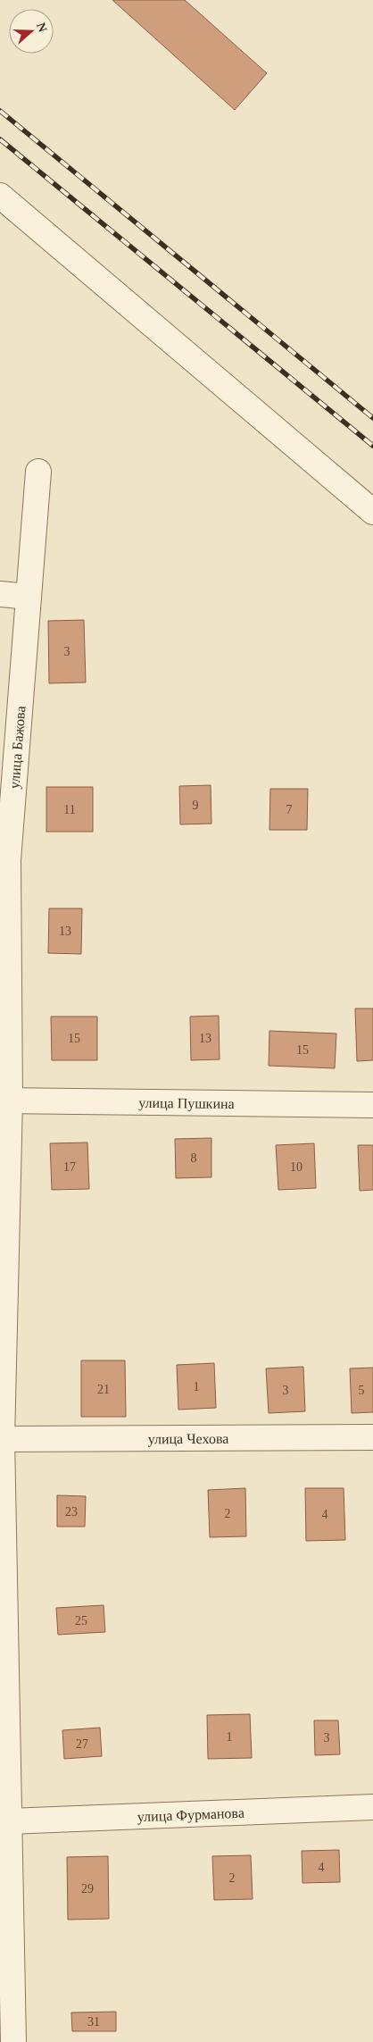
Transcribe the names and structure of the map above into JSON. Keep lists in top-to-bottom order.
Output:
{
  "streets": {
    "street": [
      "улица Бажова",
      "улица Пушкина",
      "улица Чехова",
      "улица Фурманова"
    ]
  },
  "crossings": [
    ["улица Бажова", "улица Пушкина"],
    ["улица Бажова", "улица Чехова"],
    ["улица Бажова", "улица Фурманова"]
  ],
  "house_numbers": [
    "3",
    "9",
    "11",
    "7",
    "13",
    "15",
    "13",
    "15",
    "8",
    "17",
    "10",
    "1",
    "21",
    "3",
    "5",
    "23",
    "2",
    "4",
    "25",
    "1",
    "3",
    "27",
    "4",
    "2",
    "29",
    "31"
  ],
  "north": "right"
}
